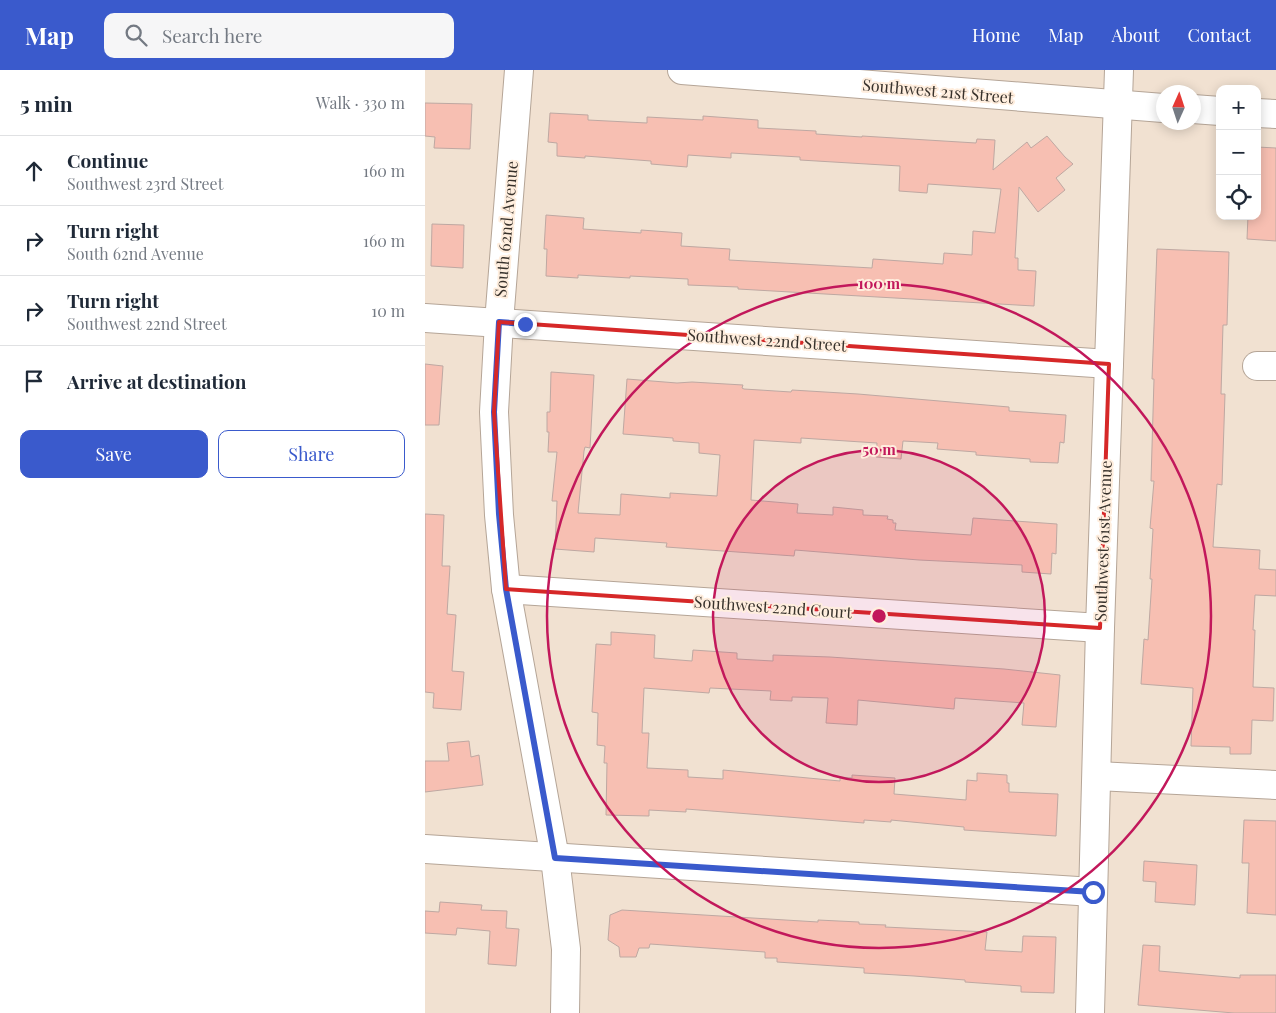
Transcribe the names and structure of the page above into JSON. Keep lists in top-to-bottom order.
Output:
{
  "streets": {
    "street": [
      "Southwest 21st Street",
      "South 62nd Avenue",
      "Southwest 22nd Street",
      "Southwest 61st Avenue",
      "Southwest 22nd Court"
    ]
  },
  "crossings": [
    ["Southwest 21st Street", "Southwest 61st Avenue"],
    ["South 62nd Avenue", "Southwest 22nd Street"],
    ["South 62nd Avenue", "Southwest 22nd Court"],
    ["Southwest 22nd Street", "Southwest 61st Avenue"],
    ["Southwest 61st Avenue", "Southwest 22nd Court"]
  ],
  "north": "top",
  "page": {
    "header": "Map",
    "search": "Search here",
    "nav": [
      "Home",
      "Map",
      "About",
      "Contact"
    ],
    "heading": ["5 min", "Walk · 330 m"],
    "map_buttons": ["+", "−"],
    "list": [
      ["Continue", "Southwest 23rd Street", "160 m"],
      ["Turn right", "South 62nd Avenue", "160 m"],
      ["Turn right", "Southwest 22nd Street", "10 m"],
      "Arrive at destination"
    ],
    "buttons": ["Save", "Share"]
  },
  "rings": ["100 m", "50 m"]
}
